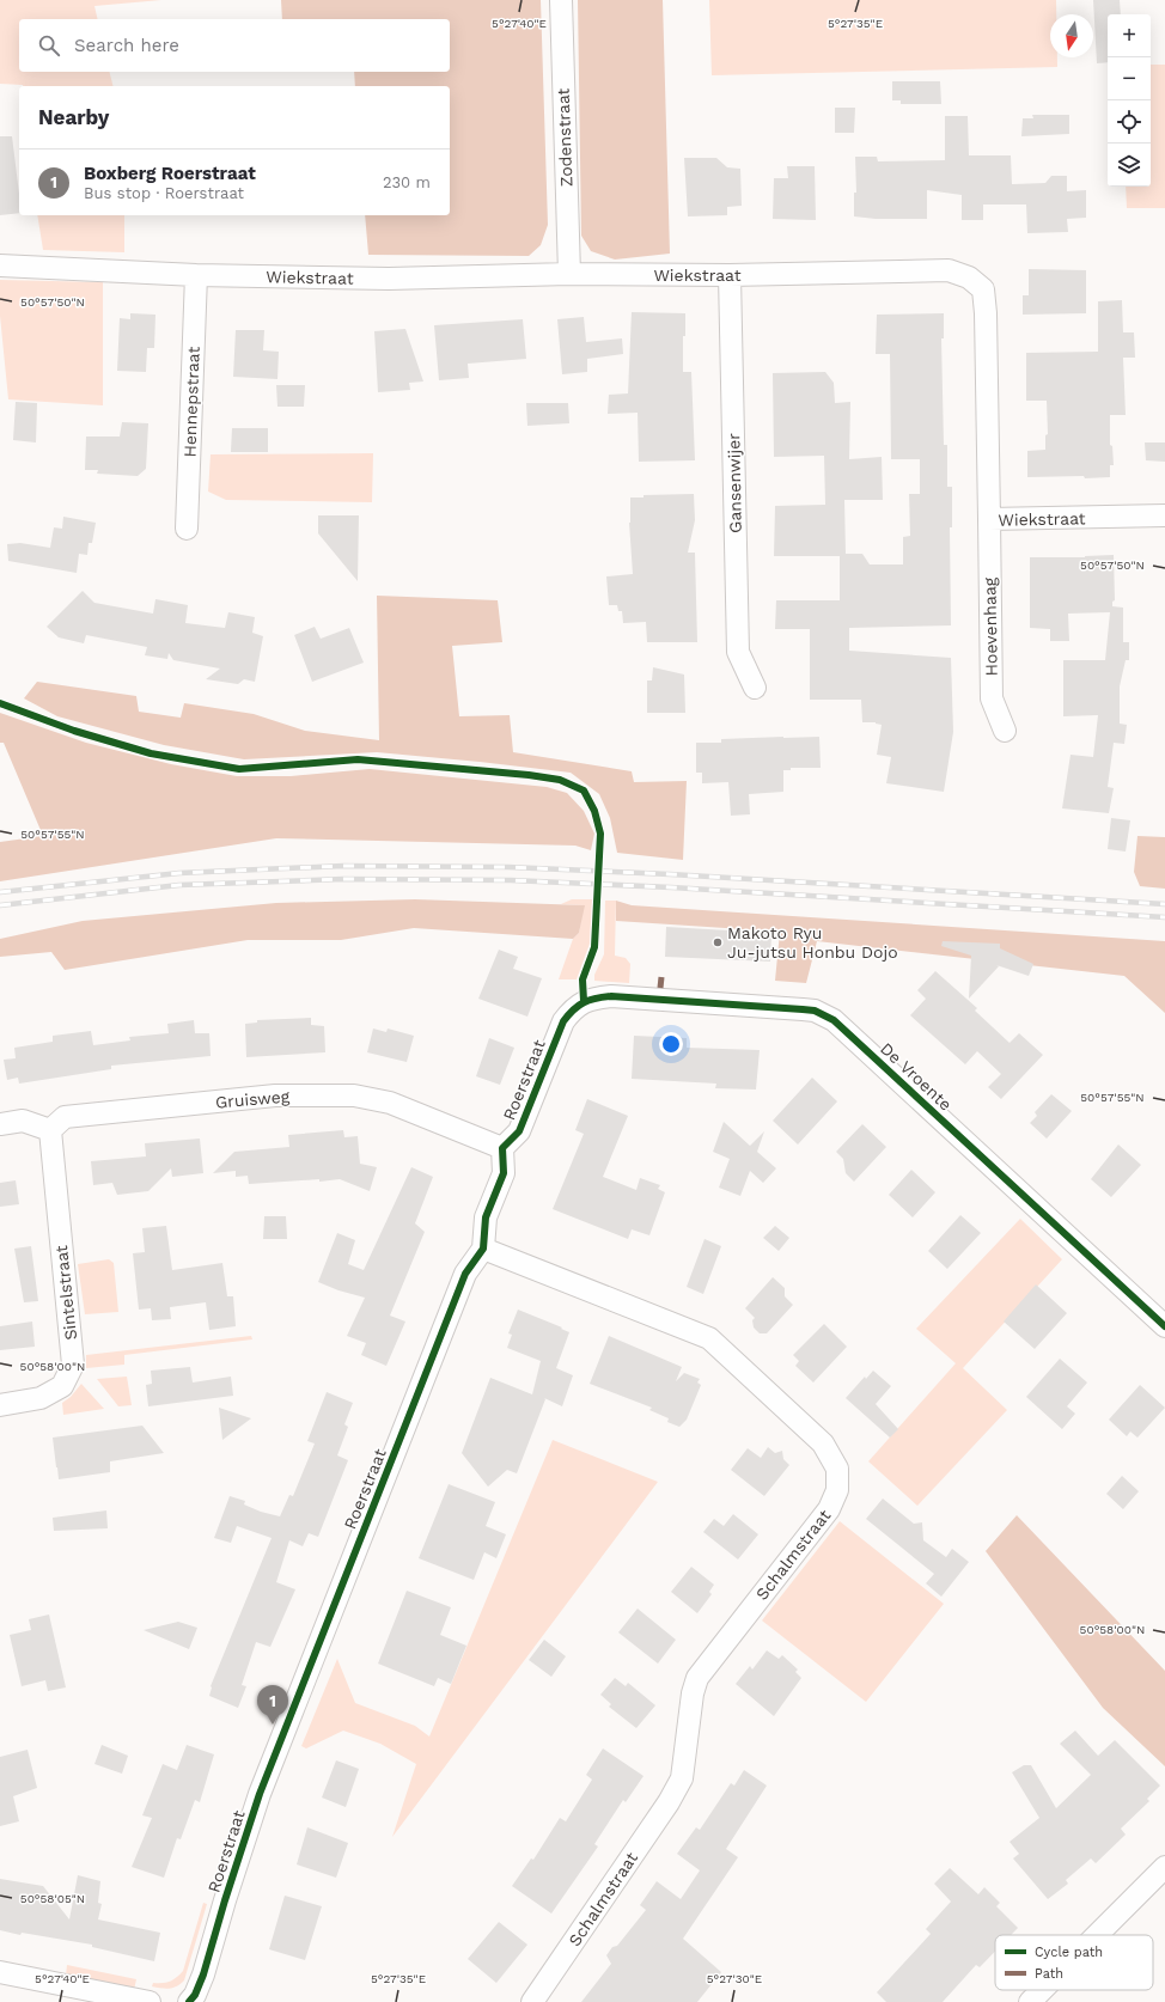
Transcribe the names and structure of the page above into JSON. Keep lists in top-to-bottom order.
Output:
{
  "streets": {
    "street": [
      "Zodenstraat",
      "Wiekstraat",
      "Hennepstraat",
      "Gansenwijer",
      "Hoevenhaag",
      "De Vroente",
      "Roerstraat",
      "Gruisweg",
      "Sintelstraat",
      "Schalmstraat"
    ]
  },
  "crossings": [
    ["Zodenstraat", "Wiekstraat"],
    ["Wiekstraat", "Hennepstraat"],
    ["Wiekstraat", "Gansenwijer"],
    ["Wiekstraat", "Hoevenhaag"],
    ["De Vroente", "Roerstraat"],
    ["Roerstraat", "Gruisweg"],
    ["Roerstraat", "Schalmstraat"],
    ["Gruisweg", "Sintelstraat"]
  ],
  "places": ["Makoto Ryu Ju-jutsu Honbu Dojo"],
  "legend": ["Cycle path", "Path"],
  "north": "bottom",
  "page": {
    "map_buttons": ["+", "−"],
    "search": "Search here",
    "heading": "Nearby",
    "list": [
      {
        "mark": "1",
        "name": "Boxberg Roerstraat",
        "note": "Bus stop · Roerstraat",
        "value": "230 m"
      }
    ],
    "pins": "1"
  },
  "coordinates": [
    "5°27'40\"E",
    "5°27'35\"E",
    "50°57'50\"N",
    "50°57'55\"N",
    "50°58'00\"N",
    "50°58'05\"N",
    "5°27'30\"E"
  ]
}
